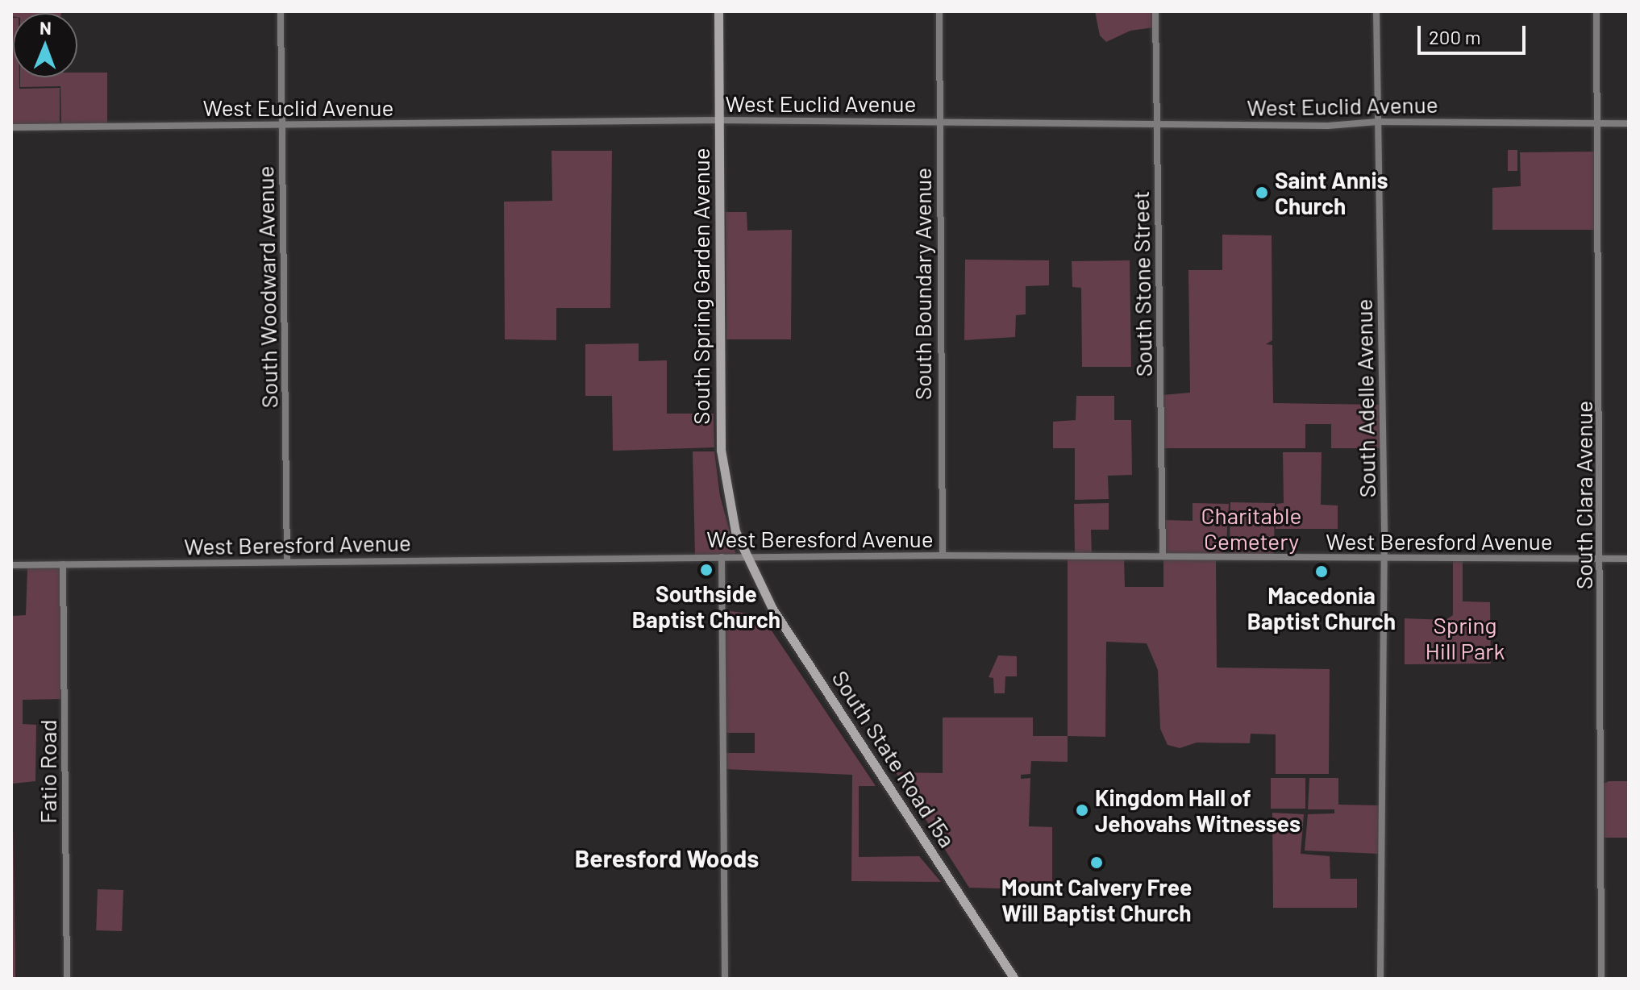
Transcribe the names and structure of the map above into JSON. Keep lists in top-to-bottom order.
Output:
{
  "streets": {
    "highway": ["South Spring Garden Avenue", "South State Road 15a"],
    "street": [
      "West Euclid Avenue",
      "South Boundary Avenue",
      "South Stone Street",
      "South Woodward Avenue",
      "South Adelle Avenue",
      "South Clara Avenue",
      "West Beresford Avenue",
      "Fatio Road"
    ]
  },
  "crossings": [
    ["West Euclid Avenue", "South Boundary Avenue"],
    ["West Euclid Avenue", "South Stone Street"],
    ["West Euclid Avenue", "South Spring Garden Avenue"],
    ["West Euclid Avenue", "South Woodward Avenue"],
    ["West Euclid Avenue", "South Adelle Avenue"],
    ["West Euclid Avenue", "South Clara Avenue"],
    ["South Boundary Avenue", "West Beresford Avenue"],
    ["South Stone Street", "West Beresford Avenue"],
    ["South Spring Garden Avenue", "West Beresford Avenue"],
    ["South Spring Garden Avenue", "South State Road 15a"],
    ["South Woodward Avenue", "West Beresford Avenue"],
    ["South Adelle Avenue", "West Beresford Avenue"],
    ["South Clara Avenue", "West Beresford Avenue"],
    ["West Beresford Avenue", "South State Road 15a"],
    ["West Beresford Avenue", "Fatio Road"]
  ],
  "districts": ["Beresford Woods"],
  "parks": ["Charitable Cemetery", "Spring Hill Park"],
  "places": [
    "Saint Annis Church",
    "Southside Baptist Church",
    "Macedonia Baptist Church",
    "Kingdom Hall of Jehovahs Witnesses",
    "Mount Calvery Free Will Baptist Church"
  ],
  "scale_bar": "200 m",
  "north": "top"
}
